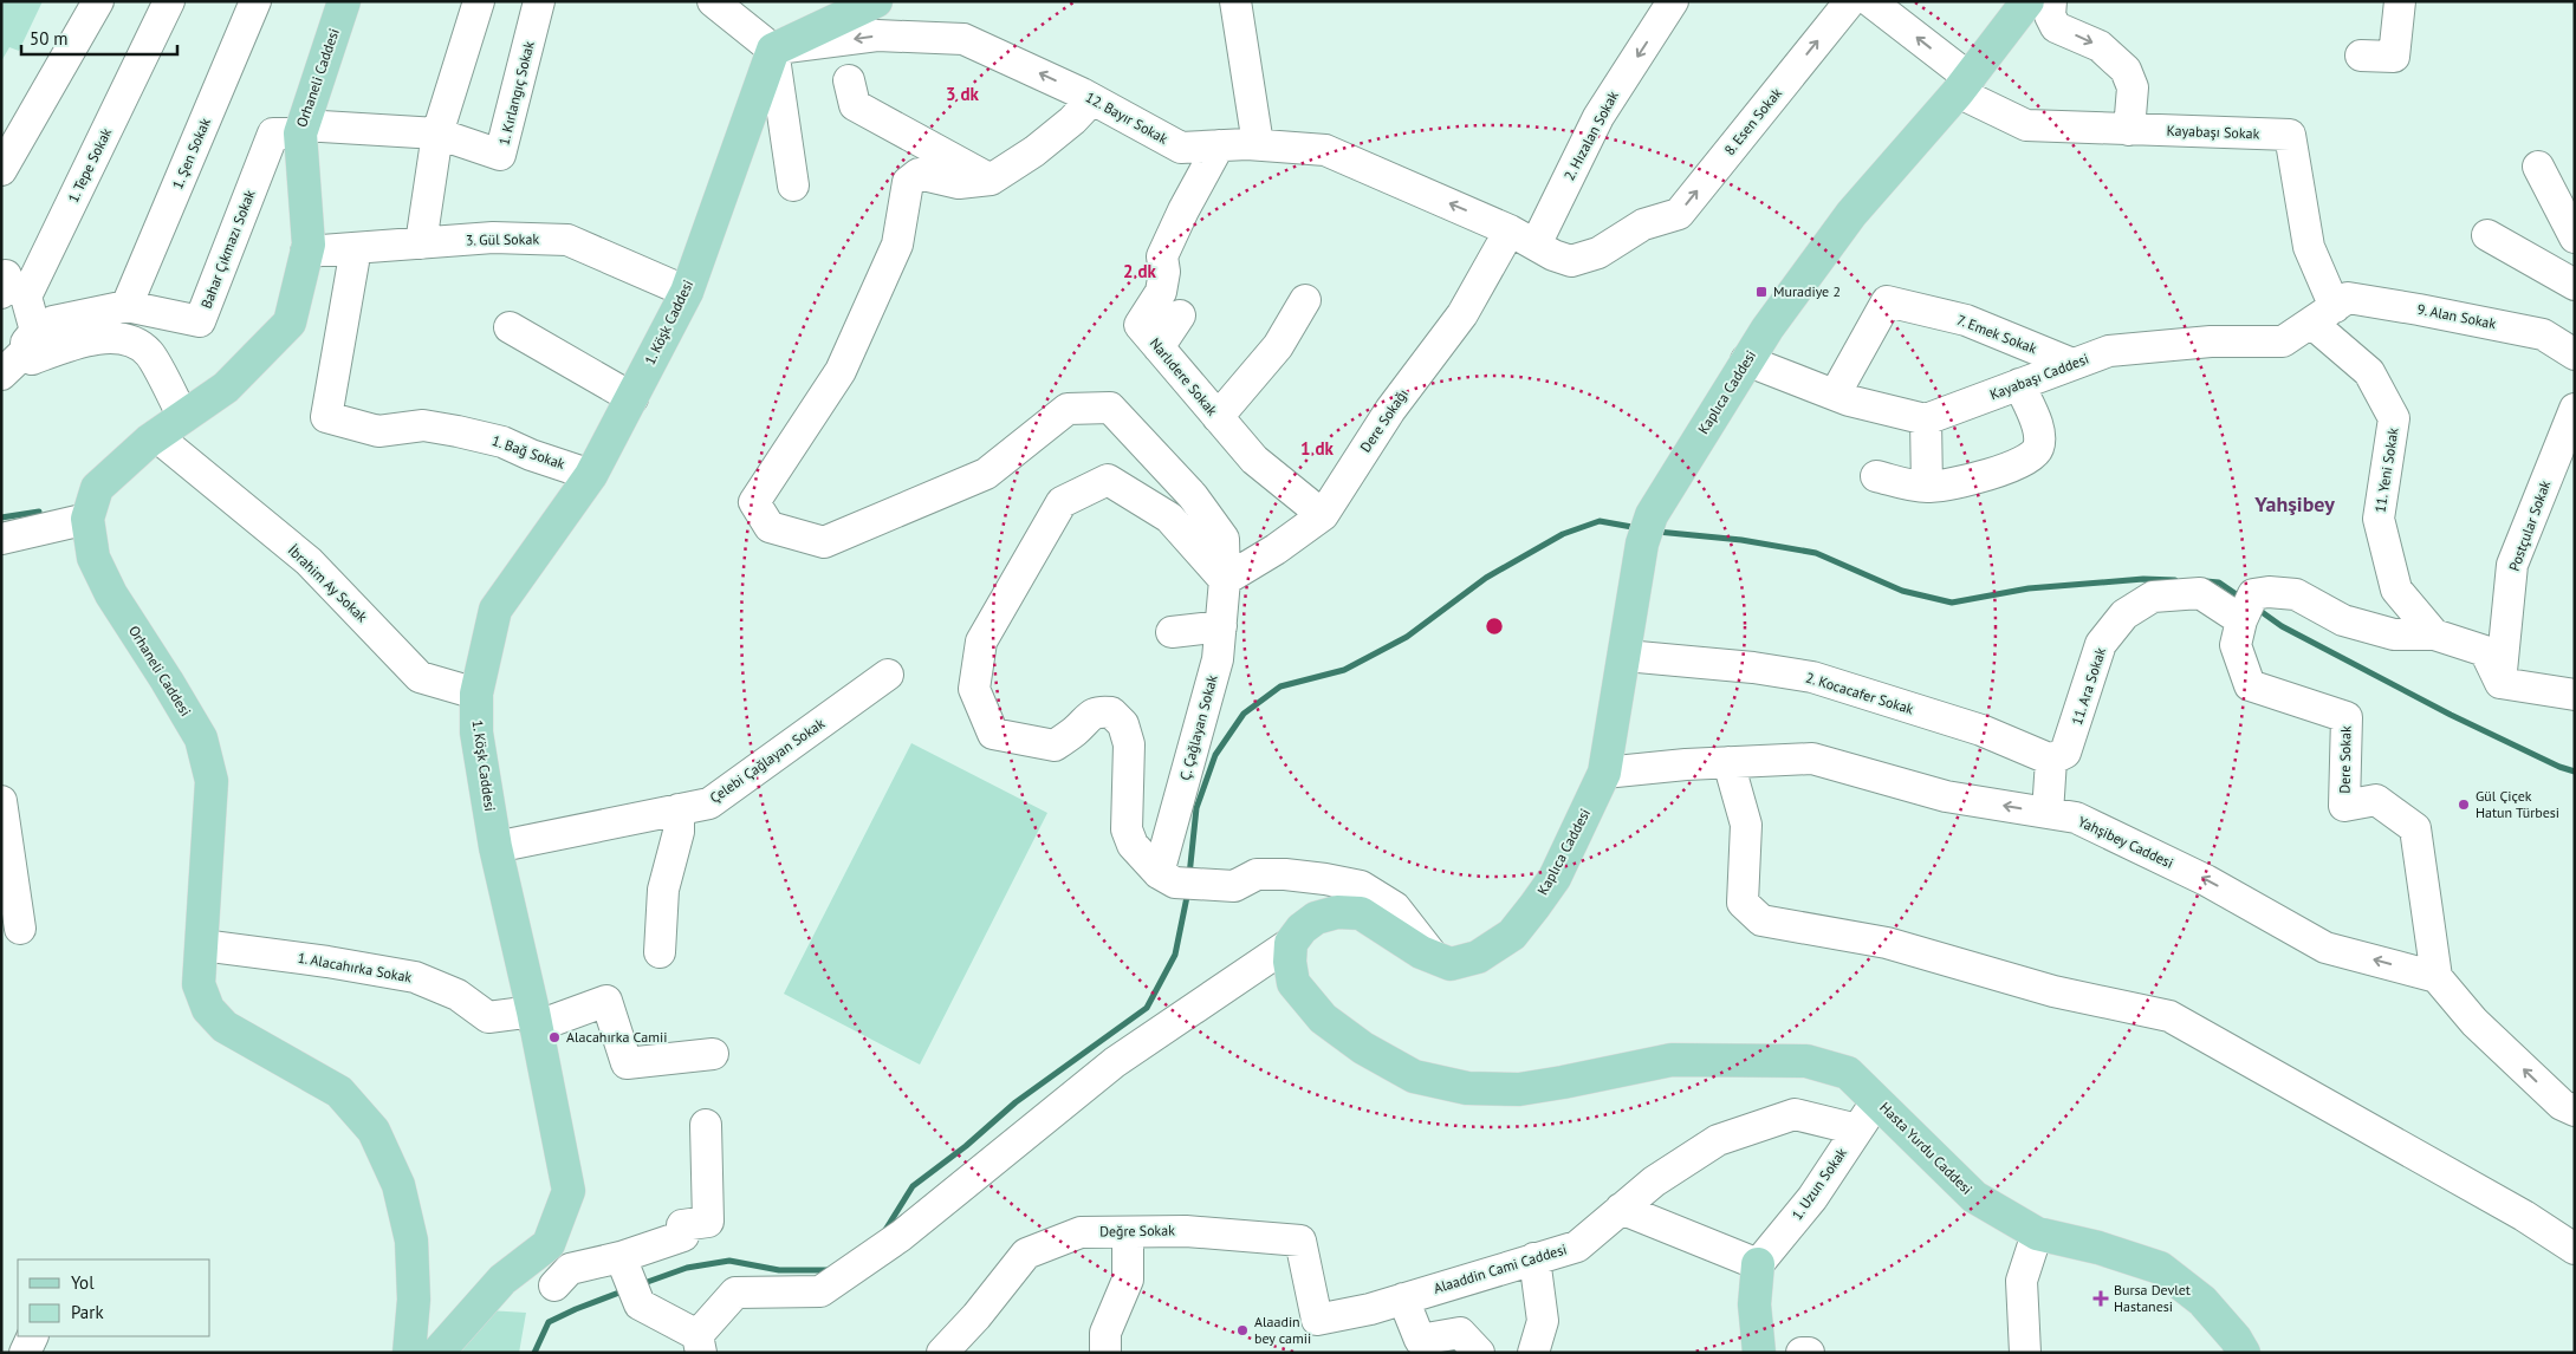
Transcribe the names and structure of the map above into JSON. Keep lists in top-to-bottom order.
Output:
{
  "streets": {
    "main road": [
      "Orhaneli Caddesi",
      "1. Köşk Caddesi",
      "Kaplıca Caddesi",
      "Hasta Yurdu Caddesi"
    ],
    "street": [
      "1. Kırlangıç Sokak",
      "12. Bayır Sokak",
      "8. Esen Sokak",
      "Kayabaşı Sokak",
      "2. Hızalan Sokak",
      "1. Şen Sokak",
      "1. Tepe Sokak",
      "3. Gül Sokak",
      "Bahar Çıkmazı Sokak",
      "9. Alan Sokak",
      "7. Emek Sokak",
      "Narlıdere Sokak",
      "Kayabaşı Caddesi",
      "Dere Sokağı",
      "1. Bağ Sokak",
      "11. Yeni Sokak",
      "Postçular Sokak",
      "İbrahim Ay Sokak",
      "11. Ara Sokak",
      "2. Kocacafer Sokak",
      "Ç. Çağlayan Sokak",
      "Dere Sokak",
      "Çelebi Çağlayan Sokak",
      "Yahşibey Caddesi",
      "1. Alacahırka Sokak",
      "1. Uzun Sokak",
      "Değre Sokak",
      "Alaaddin Cami Caddesi"
    ]
  },
  "crossings": [
    ["Orhaneli Caddesi", "3. Gül Sokak"],
    ["Orhaneli Caddesi", "Bahar Çıkmazı Sokak"],
    ["Orhaneli Caddesi", "İbrahim Ay Sokak"],
    ["Orhaneli Caddesi", "1. Alacahırka Sokak"],
    ["12. Bayır Sokak", "8. Esen Sokak"],
    ["12. Bayır Sokak", "2. Hızalan Sokak"],
    ["12. Bayır Sokak", "1. Köşk Caddesi"],
    ["12. Bayır Sokak", "Narlıdere Sokak"],
    ["12. Bayır Sokak", "Dere Sokağı"],
    ["8. Esen Sokak", "2. Hızalan Sokak"],
    ["8. Esen Sokak", "Dere Sokağı"],
    ["Kayabaşı Sokak", "9. Alan Sokak"],
    ["Kayabaşı Sokak", "Kayabaşı Caddesi"],
    ["Kayabaşı Sokak", "11. Yeni Sokak"],
    ["2. Hızalan Sokak", "Dere Sokağı"],
    ["1. Şen Sokak", "Bahar Çıkmazı Sokak"],
    ["3. Gül Sokak", "1. Köşk Caddesi"],
    ["3. Gül Sokak", "1. Bağ Sokak"],
    ["9. Alan Sokak", "Kayabaşı Caddesi"],
    ["9. Alan Sokak", "11. Yeni Sokak"],
    ["1. Köşk Caddesi", "1. Bağ Sokak"],
    ["1. Köşk Caddesi", "İbrahim Ay Sokak"],
    ["1. Köşk Caddesi", "Çelebi Çağlayan Sokak"],
    ["1. Köşk Caddesi", "1. Alacahırka Sokak"],
    ["7. Emek Sokak", "Kayabaşı Caddesi"],
    ["Narlıdere Sokak", "Dere Sokağı"],
    ["Kayabaşı Caddesi", "11. Yeni Sokak"],
    ["Kaplıca Caddesi", "2. Kocacafer Sokak"],
    ["Kaplıca Caddesi", "Yahşibey Caddesi"],
    ["Dere Sokağı", "Ç. Çağlayan Sokak"],
    ["11. Ara Sokak", "2. Kocacafer Sokak"],
    ["11. Ara Sokak", "Dere Sokak"],
    ["Dere Sokak", "Yahşibey Caddesi"],
    ["Hasta Yurdu Caddesi", "1. Uzun Sokak"],
    ["1. Uzun Sokak", "Alaaddin Cami Caddesi"],
    ["Değre Sokak", "Alaaddin Cami Caddesi"]
  ],
  "one_way": ["12. Bayır Sokak", "8. Esen Sokak", "2. Hızalan Sokak"],
  "districts": ["Yahşibey"],
  "places": {
    "transit": ["Muradiye 2"],
    "other": ["Gül Çiçek Hatun Türbesi", "Alacahırka Camii", "Alaadin bey camii"],
    "health": ["Bursa Devlet Hastanesi"]
  },
  "legend": ["Yol", "Park"],
  "scale_bar": "50 m",
  "rings": ["3 dk", "2 dk", "1 dk"]
}
